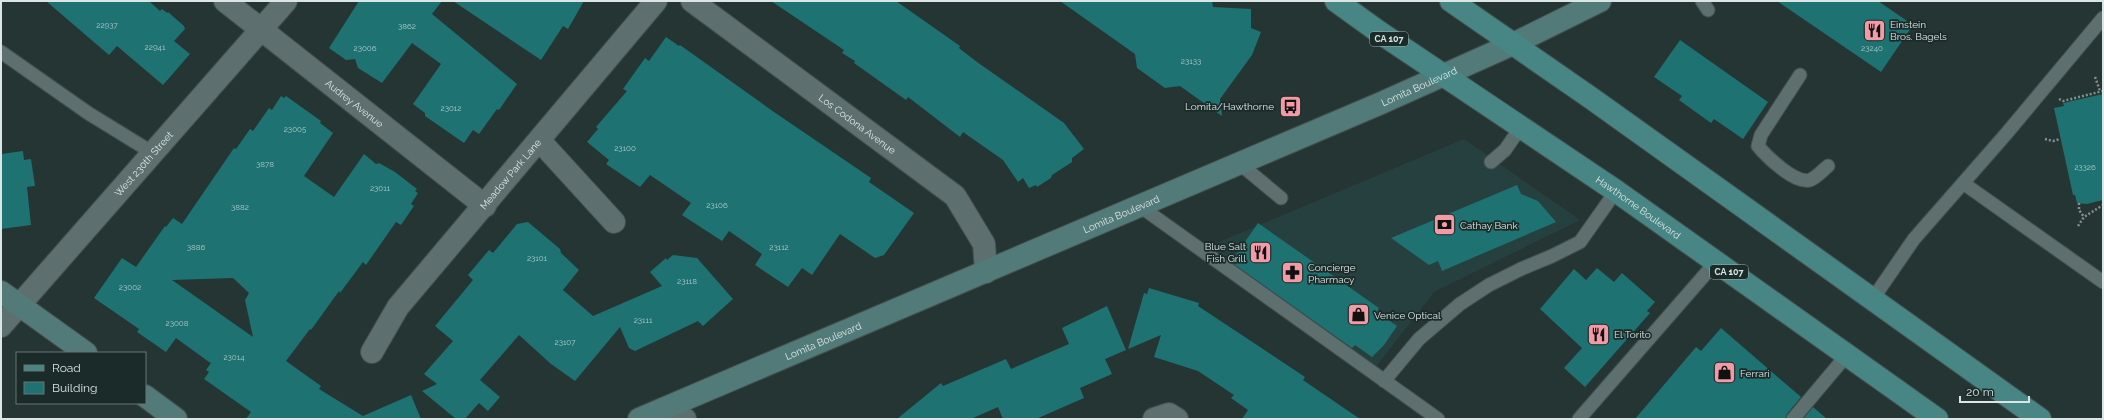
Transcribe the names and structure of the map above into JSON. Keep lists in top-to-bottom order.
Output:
{
  "streets": {
    "main road": ["CA 107", "Lomita Boulevard", "Hawthorne Boulevard"],
    "street": [
      "Audrey Avenue",
      "Los Codona Avenue",
      "West 230th Street",
      "Meadow Park Lane"
    ]
  },
  "crossings": [
    ["Lomita Boulevard", "Los Codona Avenue"],
    ["Lomita Boulevard", "Hawthorne Boulevard"],
    ["Audrey Avenue", "West 230th Street"],
    ["Audrey Avenue", "Meadow Park Lane"]
  ],
  "places": {
    "restaurant": ["Einstein Bros. Bagels", "Blue Salt Fish Grill", "El Torito"],
    "bus stop": ["Lomita/Hawthorne"],
    "bank": ["Cathay Bank"],
    "pharmacy": ["Concierge Pharmacy"],
    "shop": ["Venice Optical", "Ferrari"]
  },
  "house_numbers": [
    "22937",
    "3862",
    "22941",
    "23006",
    "23240",
    "23133",
    "23012",
    "23005",
    "23100",
    "3878",
    "23326",
    "23011",
    "23106",
    "3882",
    "3886",
    "23112",
    "23101",
    "23118",
    "23002",
    "23111",
    "23008",
    "23107",
    "23014"
  ],
  "legend": ["Road", "Building"],
  "scale_bar": "20 m"
}
